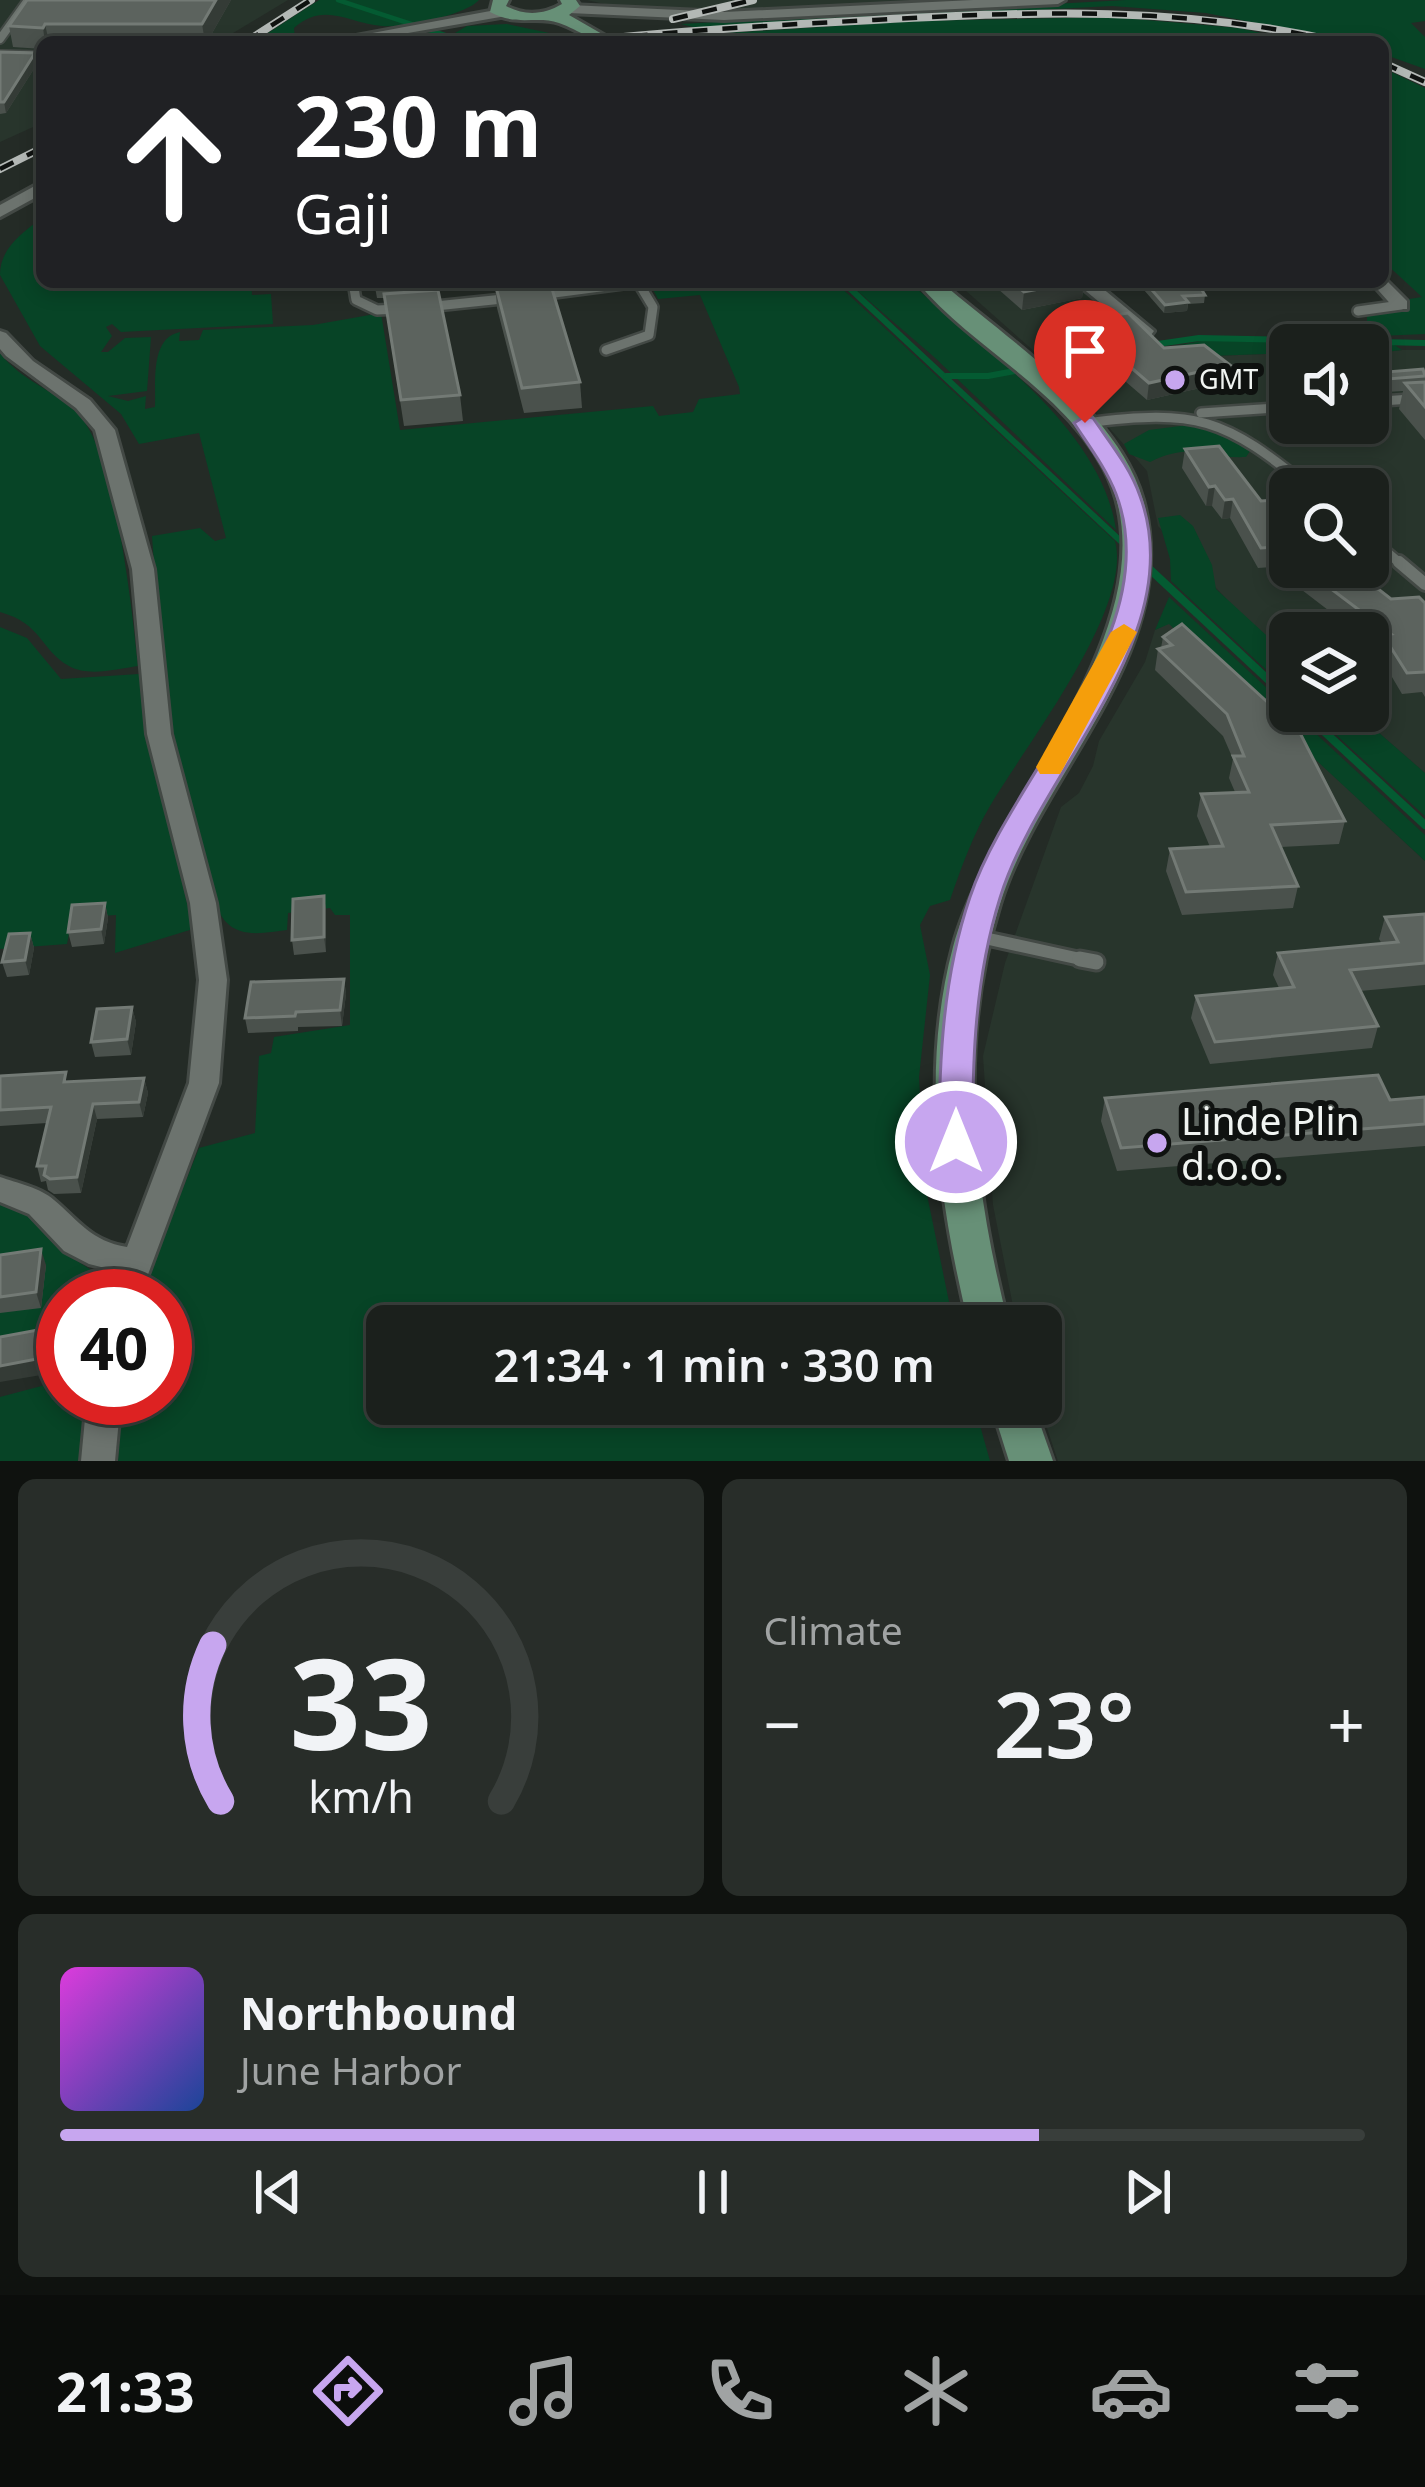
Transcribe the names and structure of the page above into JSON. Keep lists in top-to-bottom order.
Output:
{
  "places": ["GMT", "Linde Plin d.o.o."],
  "page": {
    "turn": ["230 m", "Gaji"],
    "limit": "40",
    "trip": "21:34 · 1 min · 330 m",
    "tile": "Climate",
    "heat": ["−", "23°", "+"],
    "song": ["Northbound", "June Harbor"],
    "tabs": "21:33",
    "gauge": ["33", "km/h"]
  }
}
